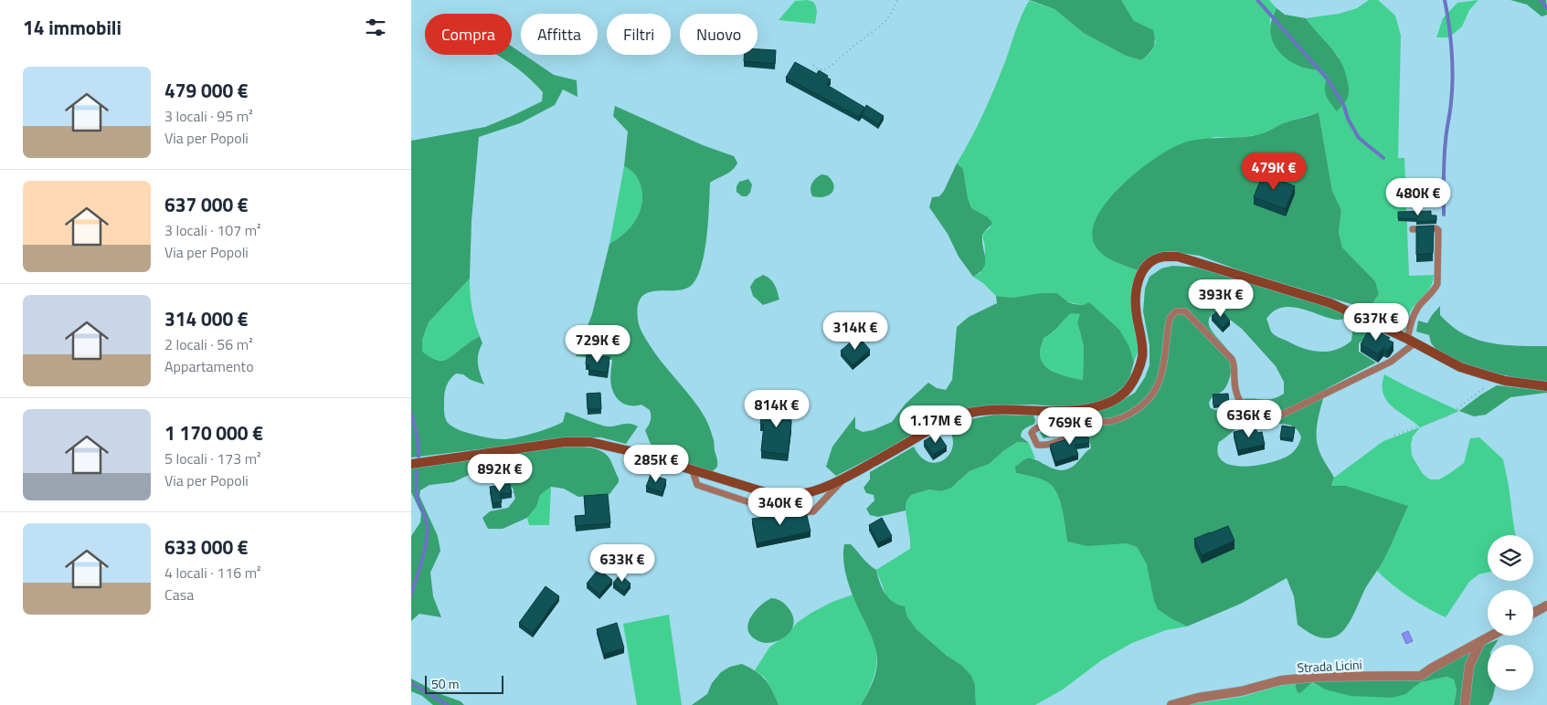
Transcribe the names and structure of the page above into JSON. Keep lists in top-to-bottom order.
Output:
{
  "streets": {
    "street": ["Strada Licini"]
  },
  "scale_bar": "50 m",
  "page": {
    "heading": "14 immobili",
    "chip": [
      "Compra",
      "Affitta",
      "Filtri",
      "Nuovo"
    ],
    "list": [
      {
        "name": "479 000 €",
        "note": "3 locali · 95 m² · Via per Popoli"
      },
      {
        "name": "637 000 €",
        "note": "3 locali · 107 m² · Via per Popoli"
      },
      {
        "name": "314 000 €",
        "note": "2 locali · 56 m² · Appartamento"
      },
      {
        "name": "1 170 000 €",
        "note": "5 locali · 173 m² · Via per Popoli"
      },
      {
        "name": "633 000 €",
        "note": "4 locali · 116 m² · Casa"
      }
    ],
    "price": [
      "479K €",
      "480K €",
      "393K €",
      "637K €",
      "314K €",
      "729K €",
      "814K €",
      "636K €",
      "1.17M €",
      "769K €",
      "285K €",
      "892K €",
      "340K €",
      "633K €"
    ],
    "map_buttons": ["+", "−"],
    "scale": "50 m"
  }
}
